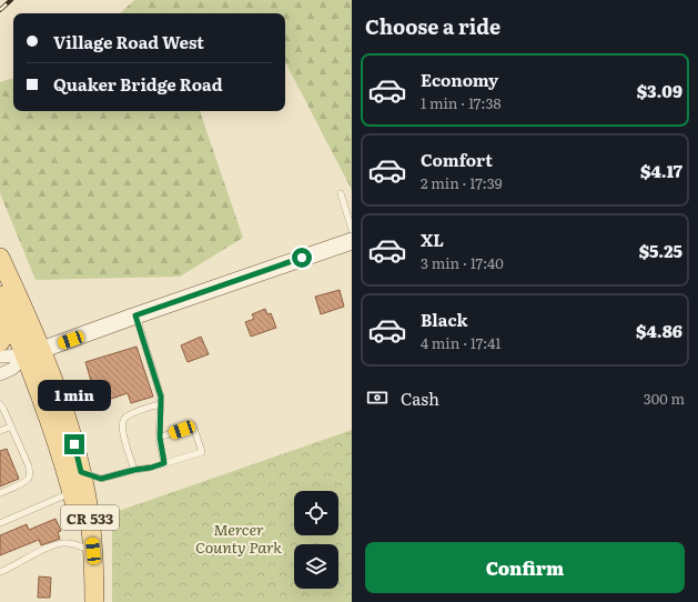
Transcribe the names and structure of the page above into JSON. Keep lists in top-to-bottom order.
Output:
{
  "streets": {
    "main road": ["CR 533"]
  },
  "parks": ["Mercer County Park"],
  "page": {
    "heading": "Choose a ride",
    "banner": ["Village Road West", "Quaker Bridge Road"],
    "list": [
      {
        "name": "Economy",
        "note": "1 min · 17:38",
        "value": "$3.09"
      },
      {
        "name": "Comfort",
        "note": "2 min · 17:39",
        "value": "$4.17"
      },
      {
        "name": "XL",
        "note": "3 min · 17:40",
        "value": "$5.25"
      },
      {
        "name": "Black",
        "note": "4 min · 17:41",
        "value": "$4.86"
      }
    ],
    "pay": ["Cash", "300 m"],
    "bubble": "1 min",
    "buttons": "Confirm"
  }
}
